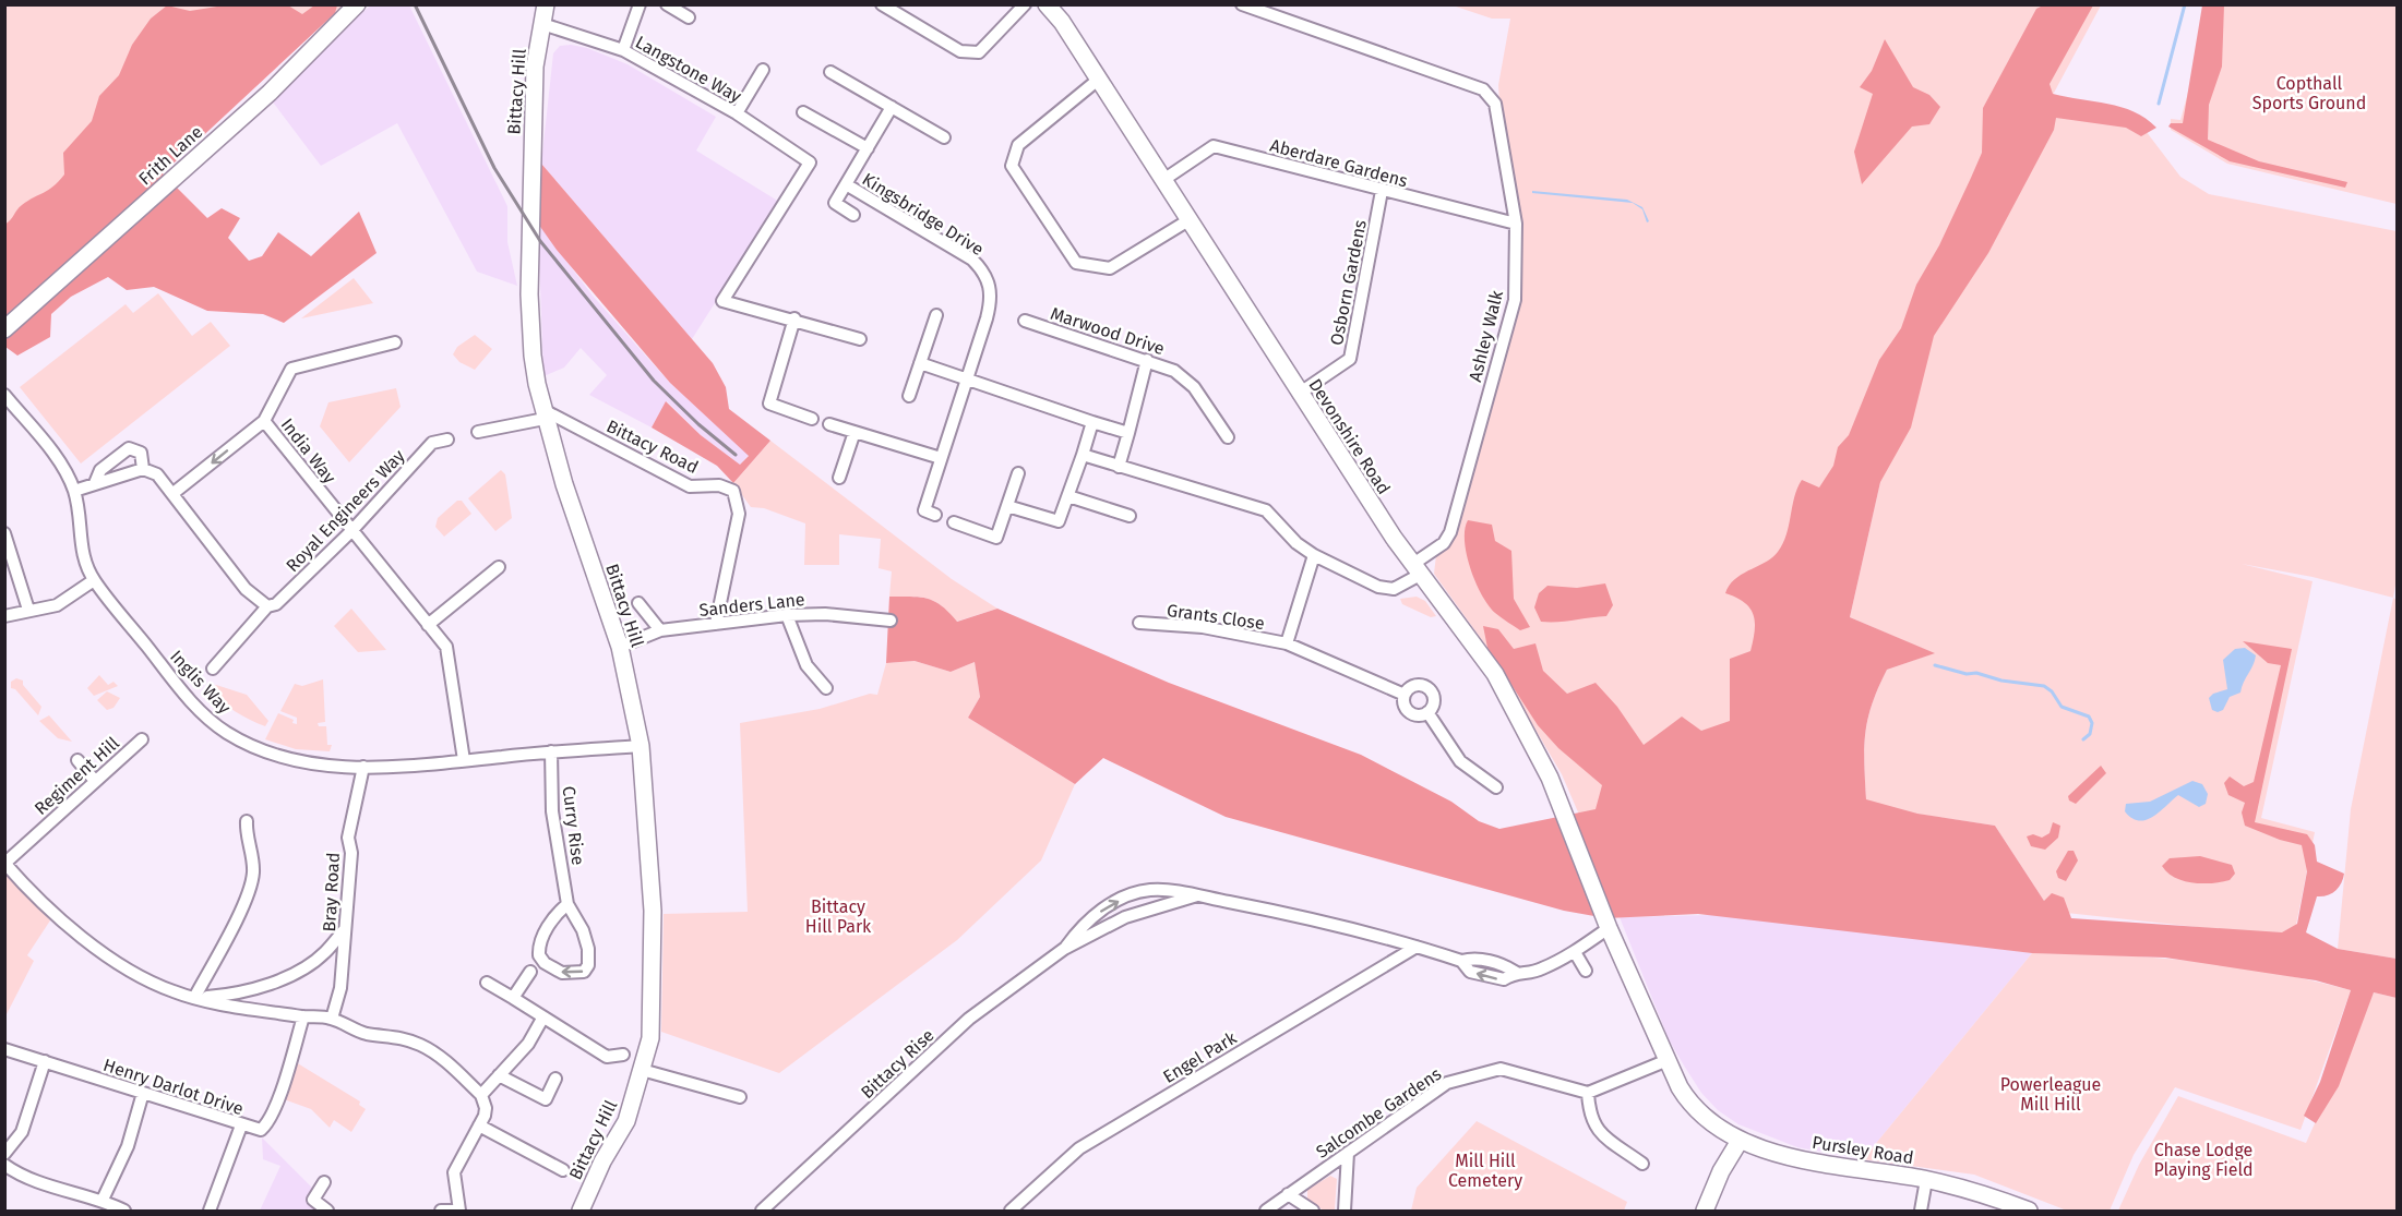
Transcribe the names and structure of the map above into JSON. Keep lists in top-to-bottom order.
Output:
{
  "streets": {
    "street": [
      "Langstone Way",
      "Bittacy Hill",
      "Frith Lane",
      "Aberdare Gardens",
      "Kingsbridge Drive",
      "Osborn Gardens",
      "Marwood Drive",
      "Ashley Walk",
      "Devonshire Road",
      "Bittacy Road",
      "India Way",
      "Royal Engineers Way",
      "Sanders Lane",
      "Grants Close",
      "Inglis Way",
      "Regiment Hill",
      "Curry Rise",
      "Bray Road",
      "Engel Park",
      "Bittacy Rise",
      "Henry Darlot Drive",
      "Salcombe Gardens",
      "Pursley Road"
    ]
  },
  "crossings": [
    ["Langstone Way", "Bittacy Hill"],
    ["Bittacy Hill", "Bittacy Road"],
    ["Bittacy Hill", "Sanders Lane"],
    ["Bittacy Hill", "Inglis Way"],
    ["Aberdare Gardens", "Osborn Gardens"],
    ["Aberdare Gardens", "Ashley Walk"],
    ["Aberdare Gardens", "Devonshire Road"],
    ["Osborn Gardens", "Devonshire Road"],
    ["Ashley Walk", "Devonshire Road"],
    ["Ashley Walk", "Grants Close"],
    ["Devonshire Road", "Pursley Road"],
    ["Bittacy Road", "Sanders Lane"],
    ["India Way", "Royal Engineers Way"],
    ["India Way", "Inglis Way"],
    ["Inglis Way", "Curry Rise"],
    ["Inglis Way", "Bray Road"],
    ["Engel Park", "Bittacy Rise"],
    ["Bittacy Rise", "Pursley Road"]
  ],
  "parks": [
    "Copthall Sports Ground",
    "Bittacy Hill Park",
    "Powerleague Mill Hill",
    "Chase Lodge Playing Field",
    "Mill Hill Cemetery"
  ]
}
